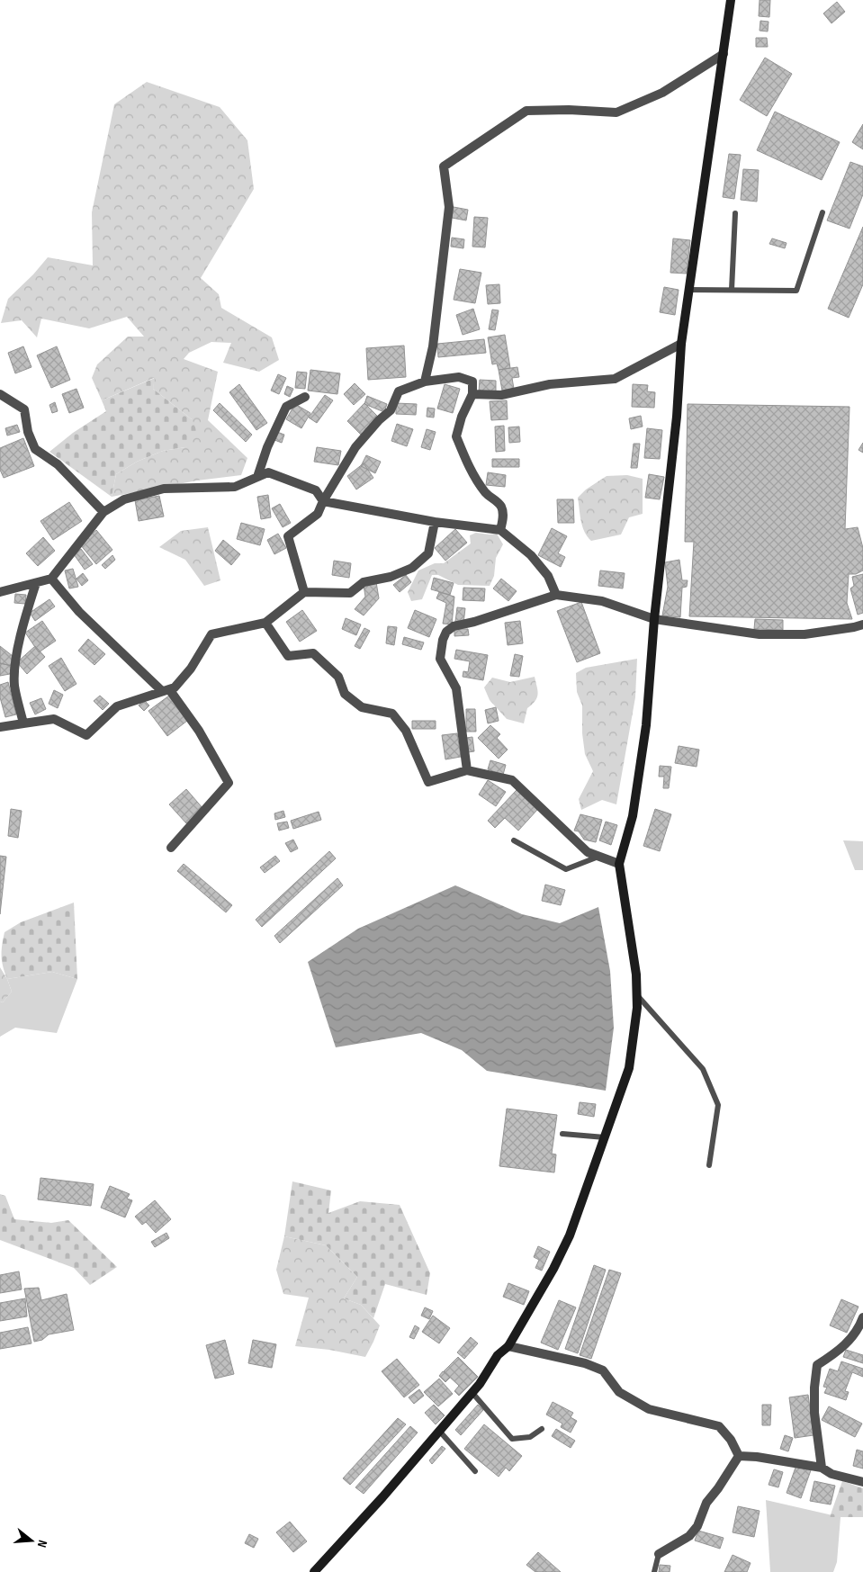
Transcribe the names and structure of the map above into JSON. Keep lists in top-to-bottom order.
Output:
{
  "north": "right"
}
